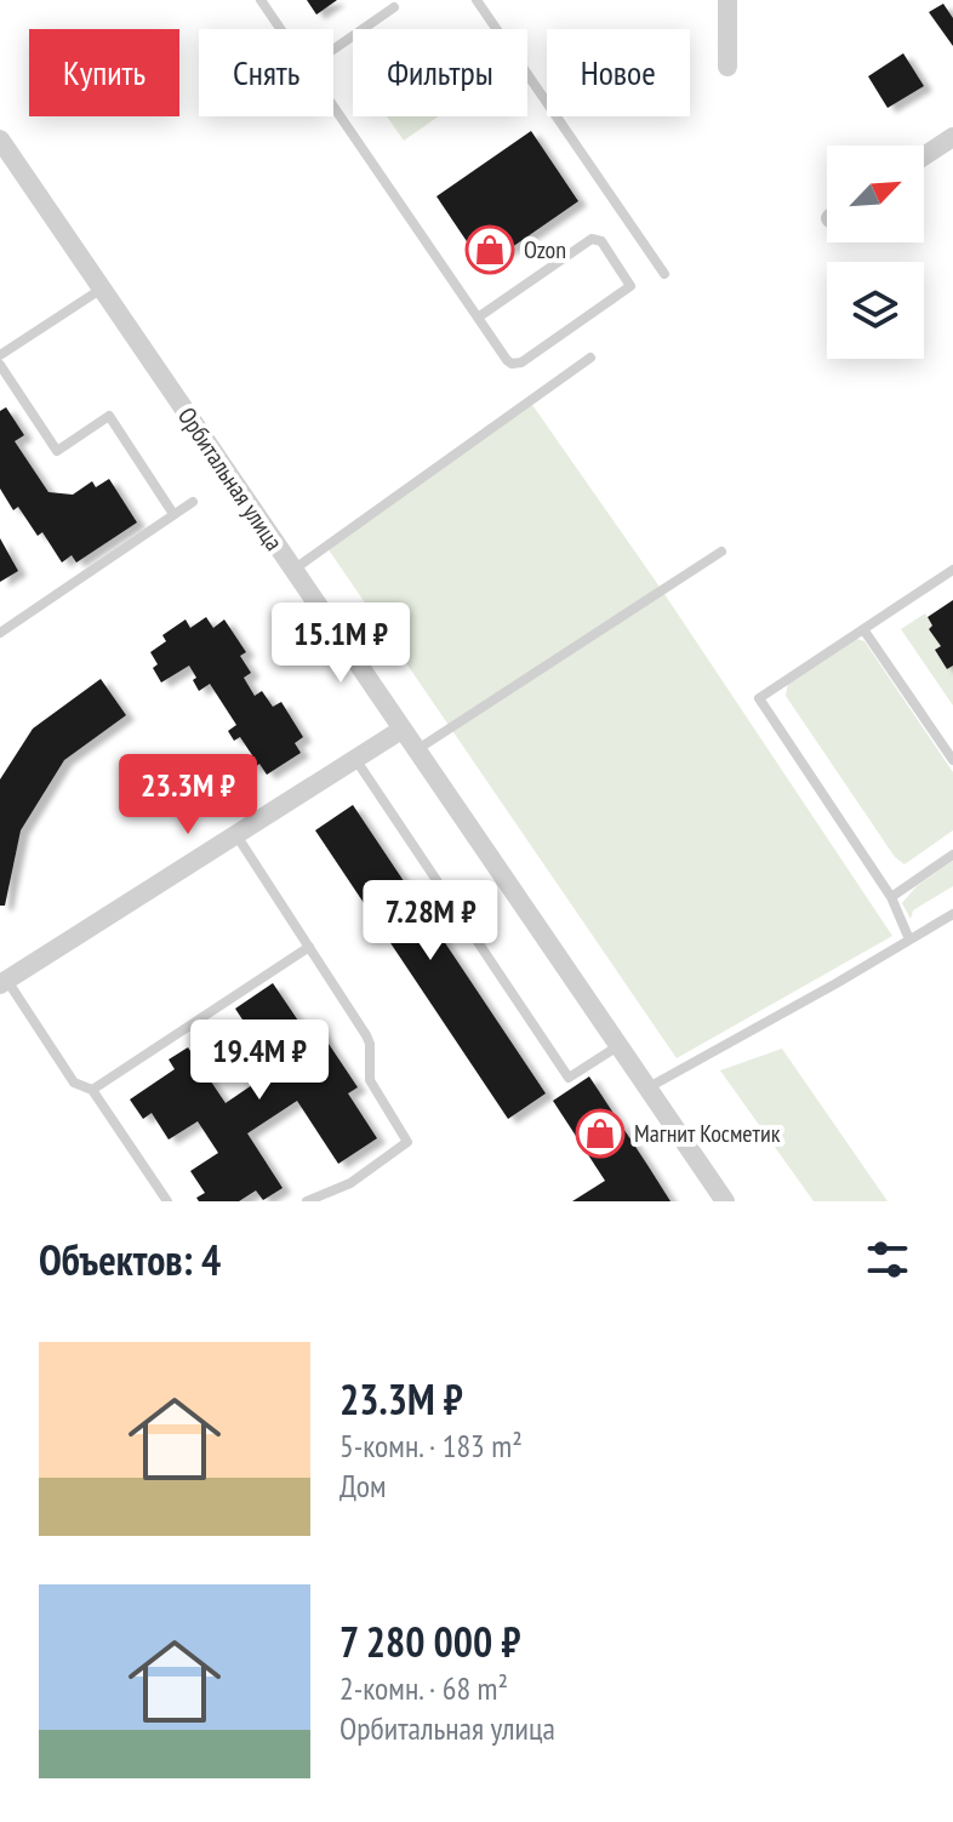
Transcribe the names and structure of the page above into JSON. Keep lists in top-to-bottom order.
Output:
{
  "streets": {
    "street": ["Орбитальная улица"]
  },
  "places": {
    "shop": ["Ozon", "Магнит Косметик"]
  },
  "north": "top right",
  "page": {
    "chip": [
      "Купить",
      "Снять",
      "Фильтры",
      "Новое"
    ],
    "price": [
      "15.1M ₽",
      "23.3M ₽",
      "7.28M ₽",
      "19.4M ₽"
    ],
    "heading": "Объектов: 4",
    "list": [
      {
        "name": "23.3M ₽",
        "note": "5-комн. · 183 m² · Дом"
      },
      {
        "name": "7 280 000 ₽",
        "note": "2-комн. · 68 m² · Орбитальная улица"
      }
    ]
  }
}
